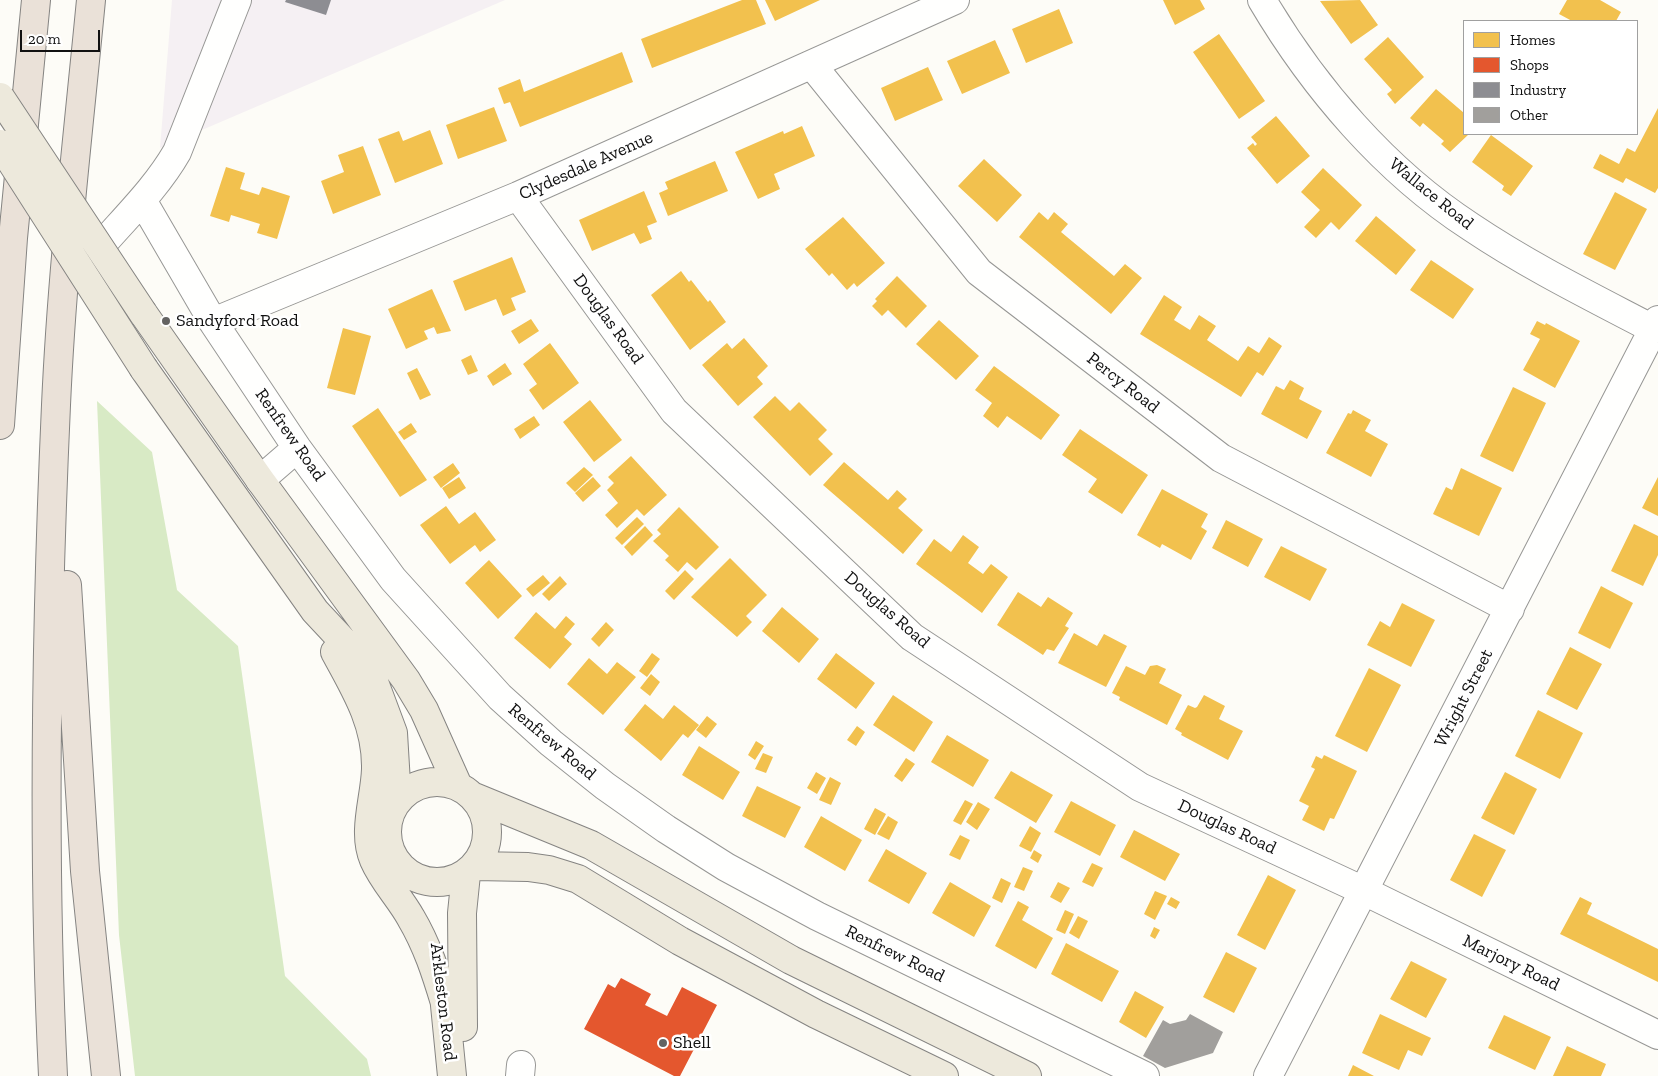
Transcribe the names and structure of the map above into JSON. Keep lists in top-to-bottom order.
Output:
{
  "streets": {
    "main road": ["Arkleston Road"],
    "street": [
      "Clydesdale Avenue",
      "Wallace Road",
      "Douglas Road",
      "Percy Road",
      "Renfrew Road",
      "Wright Street",
      "Marjory Road"
    ]
  },
  "crossings": [
    ["Clydesdale Avenue", "Douglas Road"],
    ["Clydesdale Avenue", "Percy Road"],
    ["Clydesdale Avenue", "Renfrew Road"],
    ["Wallace Road", "Wright Street"],
    ["Douglas Road", "Wright Street"],
    ["Douglas Road", "Marjory Road"],
    ["Percy Road", "Wright Street"],
    ["Wright Street", "Marjory Road"]
  ],
  "places": ["Sandyford Road", "Shell"],
  "legend": [
    "Homes",
    "Shops",
    "Industry",
    "Other"
  ],
  "scale_bar": "20 m"
}
